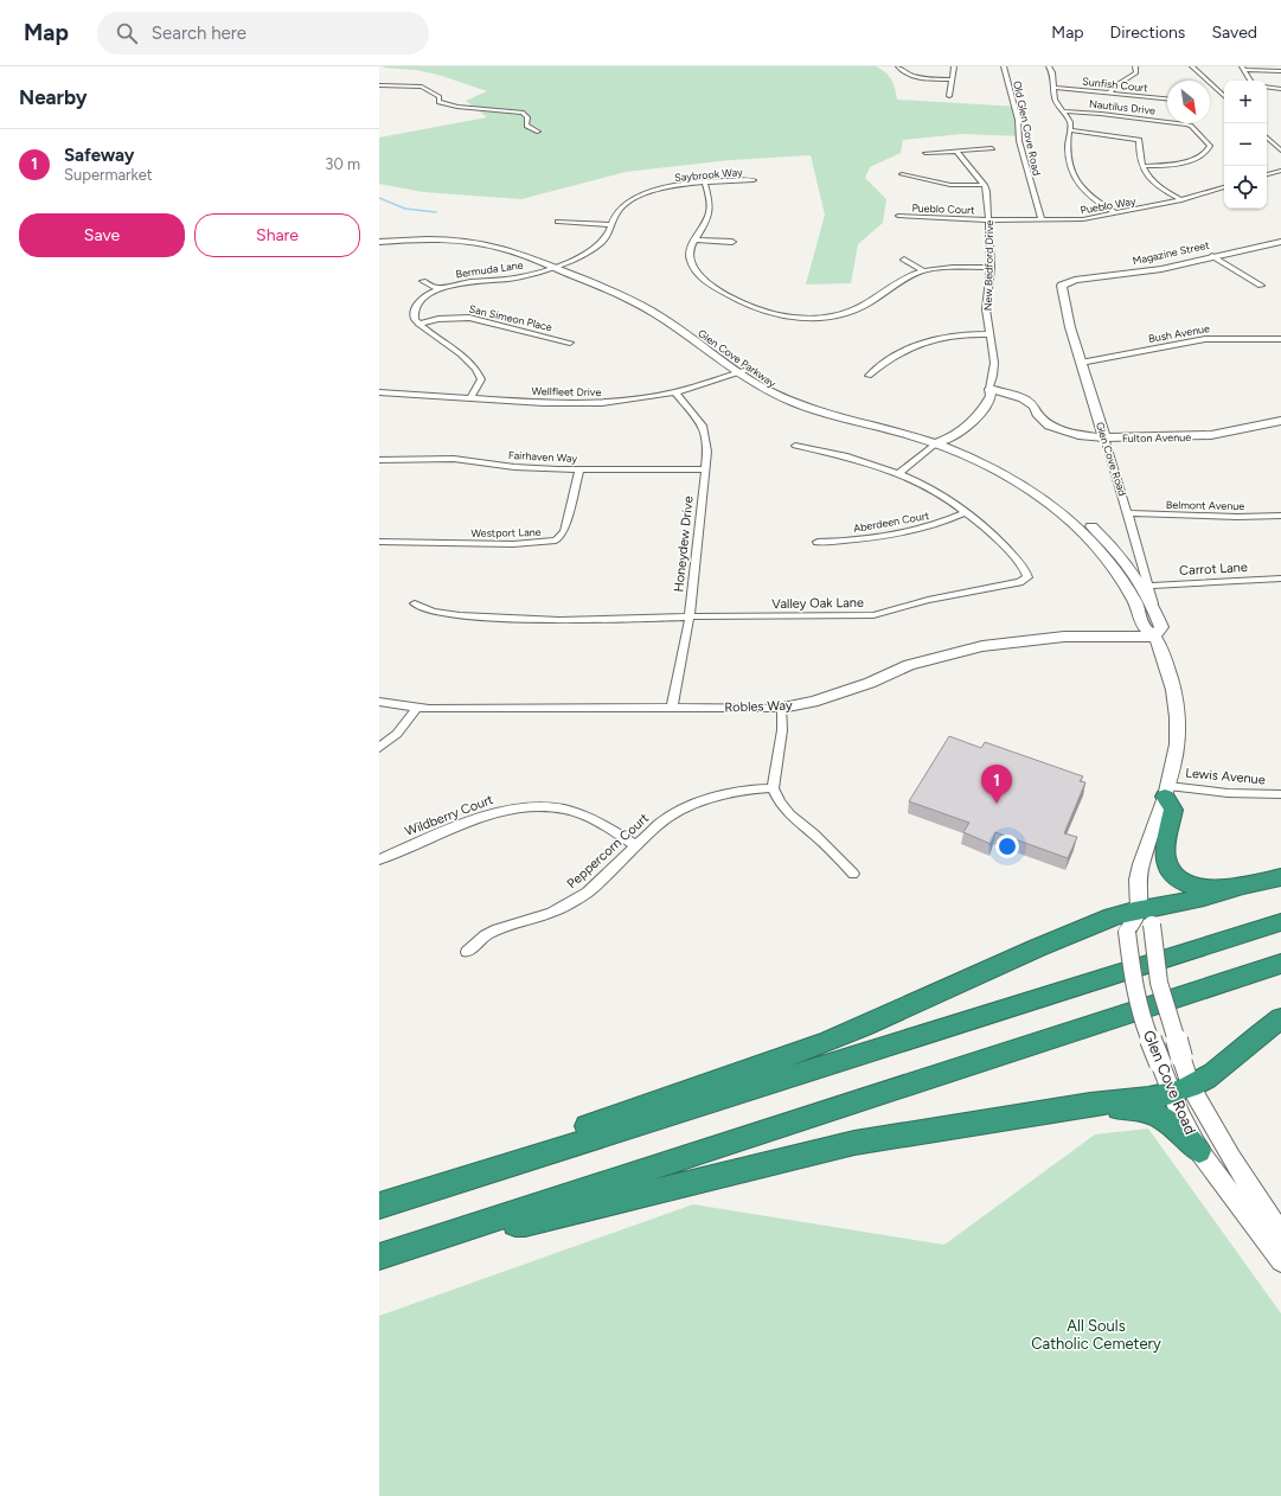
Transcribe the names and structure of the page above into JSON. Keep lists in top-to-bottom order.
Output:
{
  "streets": {
    "main road": [
      "Magazine Street",
      "New Bedford Drive",
      "Glen Cove Parkway",
      "Fulton Avenue",
      "Glen Cove Road",
      "Robles Way"
    ],
    "street": [
      "Sunfish Court",
      "Nautilus Drive",
      "Old Glen Cove Road",
      "Saybrook Way",
      "Pueblo Way",
      "Pueblo Court",
      "Bermuda Lane",
      "San Simeon Place",
      "Bush Avenue",
      "Wellfleet Drive",
      "Fairhaven Way",
      "Belmont Avenue",
      "Aberdeen Court",
      "Westport Lane",
      "Honeydew Drive",
      "Carrot Lane",
      "Valley Oak Lane",
      "Lewis Avenue",
      "Wildberry Court",
      "Peppercorn Court"
    ]
  },
  "crossings": [
    ["Old Glen Cove Road", "Pueblo Way"],
    ["Saybrook Way", "Bermuda Lane"],
    ["Saybrook Way", "Glen Cove Parkway"],
    ["Pueblo Way", "Pueblo Court"],
    ["Pueblo Way", "New Bedford Drive"],
    ["Pueblo Court", "New Bedford Drive"],
    ["Magazine Street", "Glen Cove Road"],
    ["New Bedford Drive", "Glen Cove Parkway"],
    ["New Bedford Drive", "Fulton Avenue"],
    ["New Bedford Drive", "Valley Oak Lane"],
    ["Bermuda Lane", "San Simeon Place"],
    ["Bermuda Lane", "Glen Cove Parkway"],
    ["Bush Avenue", "Glen Cove Road"],
    ["Glen Cove Parkway", "Wellfleet Drive"],
    ["Glen Cove Parkway", "Glen Cove Road"],
    ["Wellfleet Drive", "Honeydew Drive"],
    ["Fulton Avenue", "Glen Cove Road"],
    ["Fairhaven Way", "Westport Lane"],
    ["Fairhaven Way", "Honeydew Drive"],
    ["Glen Cove Road", "Belmont Avenue"],
    ["Glen Cove Road", "Carrot Lane"],
    ["Glen Cove Road", "Robles Way"],
    ["Glen Cove Road", "Lewis Avenue"],
    ["Aberdeen Court", "Valley Oak Lane"],
    ["Honeydew Drive", "Valley Oak Lane"],
    ["Honeydew Drive", "Robles Way"],
    ["Wildberry Court", "Peppercorn Court"]
  ],
  "parks": ["All Souls Catholic Cemetery"],
  "north": "bottom right",
  "page": {
    "header": "Map",
    "search": "Search here",
    "nav": ["Map", "Directions", "Saved"],
    "heading": "Nearby",
    "map_buttons": ["+", "−"],
    "list": [
      {
        "mark": "1",
        "name": "Safeway",
        "note": "Supermarket",
        "value": "30 m"
      }
    ],
    "buttons": ["Save", "Share"],
    "pins": "1"
  }
}
